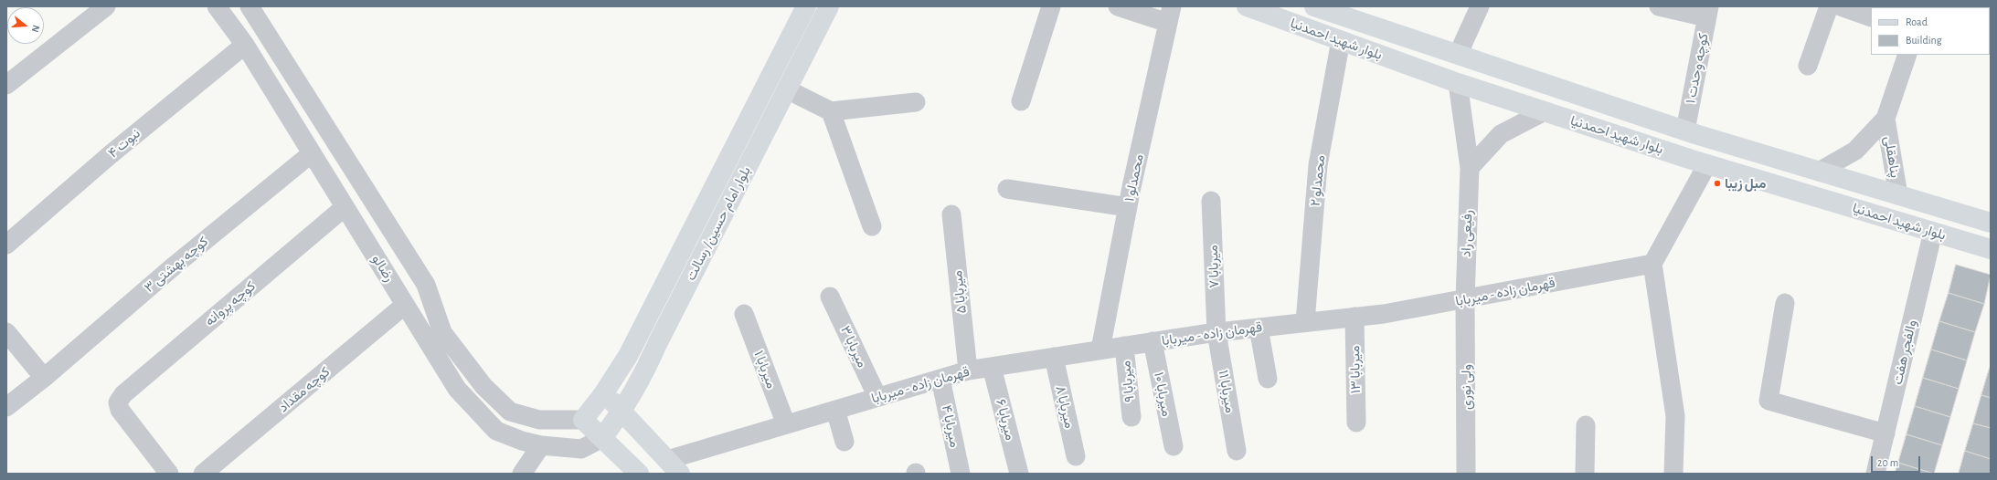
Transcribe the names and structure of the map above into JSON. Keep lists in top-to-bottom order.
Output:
{
  "streets": {
    "main road": ["بلوار شهید احمدنیا", "بلوار امام حسین/ رسالت"],
    "street": [
      "کوچه وحدت ۱",
      "نبوت ۴",
      "پناهقلی",
      "محمدلو ۱",
      "محمدلو ۲",
      "رفیعی راد",
      "کوچه بهشتی ۳",
      "میربابا ۷",
      "رضالو",
      "میربابا ۵",
      "قهرمان زاده - میربابا",
      "کوچه پروانه",
      "میربابا ۳",
      "والفجر هفت",
      "میربابا ۱",
      "میربابا ۱۳",
      "میربابا ۹",
      "ولی نوری",
      "کوچه مقداد",
      "میربابا ۱۱",
      "میربابا ۱۰",
      "میربابا ۸",
      "میربابا ۶",
      "میربابا ۴"
    ]
  },
  "crossings": [
    ["بلوار شهید احمدنیا", "کوچه وحدت ۱"],
    ["بلوار شهید احمدنیا", "پناهقلی"],
    ["بلوار شهید احمدنیا", "محمدلو ۲"],
    ["بلوار شهید احمدنیا", "رفیعی راد"],
    ["بلوار شهید احمدنیا", "والفجر هفت"],
    ["نبوت ۴", "رضالو"],
    ["محمدلو ۱", "قهرمان زاده - میربابا"],
    ["محمدلو ۲", "قهرمان زاده - میربابا"],
    ["بلوار امام حسین/ رسالت", "رضالو"],
    ["رفیعی راد", "قهرمان زاده - میربابا"],
    ["رفیعی راد", "ولی نوری"],
    ["کوچه بهشتی ۳", "رضالو"],
    ["میربابا ۷", "قهرمان زاده - میربابا"],
    ["میربابا ۷", "میربابا ۱۱"],
    ["رضالو", "کوچه پروانه"],
    ["رضالو", "کوچه مقداد"],
    ["میربابا ۵", "قهرمان زاده - میربابا"],
    ["قهرمان زاده - میربابا", "میربابا ۳"],
    ["قهرمان زاده - میربابا", "میربابا ۱"],
    ["قهرمان زاده - میربابا", "میربابا ۱۳"],
    ["قهرمان زاده - میربابا", "میربابا ۹"],
    ["قهرمان زاده - میربابا", "ولی نوری"],
    ["قهرمان زاده - میربابا", "میربابا ۱۱"],
    ["قهرمان زاده - میربابا", "میربابا ۱۰"],
    ["قهرمان زاده - میربابا", "میربابا ۸"],
    ["قهرمان زاده - میربابا", "میربابا ۶"],
    ["قهرمان زاده - میربابا", "میربابا ۴"]
  ],
  "places": ["مبل زیبا"],
  "legend": ["Road", "Building"],
  "scale_bar": "20 m",
  "north": "right"
}
